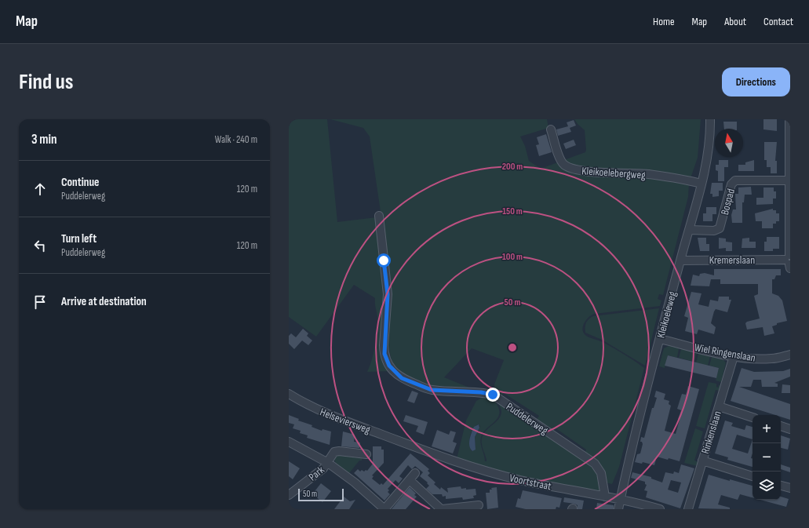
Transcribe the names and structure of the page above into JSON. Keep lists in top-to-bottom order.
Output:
{
  "streets": {
    "street": [
      "Kleikoelebergweg",
      "Bospad",
      "Kremerslaan",
      "Kleikoeleweg",
      "Wiel Ringenslaan",
      "Puddelerweg",
      "Helseviersweg",
      "Rinkenslaan",
      "Park",
      "Voortstraat"
    ]
  },
  "crossings": [
    ["Kleikoelebergweg", "Kleikoeleweg"],
    ["Bospad", "Kleikoeleweg"],
    ["Kremerslaan", "Kleikoeleweg"],
    ["Kleikoeleweg", "Wiel Ringenslaan"],
    ["Kleikoeleweg", "Voortstraat"],
    ["Wiel Ringenslaan", "Rinkenslaan"],
    ["Puddelerweg", "Voortstraat"],
    ["Helseviersweg", "Voortstraat"]
  ],
  "scale_bar": "50 m",
  "north": "top",
  "page": {
    "header": "Map",
    "nav": [
      "Home",
      "Map",
      "About",
      "Contact"
    ],
    "buttons": "Directions",
    "title": "Find us",
    "heading": ["3 min", "Walk · 240 m"],
    "list": [
      ["Continue", "Puddelerweg", "120 m"],
      ["Turn left", "Puddelerweg", "120 m"],
      "Arrive at destination"
    ],
    "map_buttons": ["+", "−"],
    "scale": "50 m"
  },
  "rings": [
    "200 m",
    "150 m",
    "100 m",
    "50 m"
  ]
}
